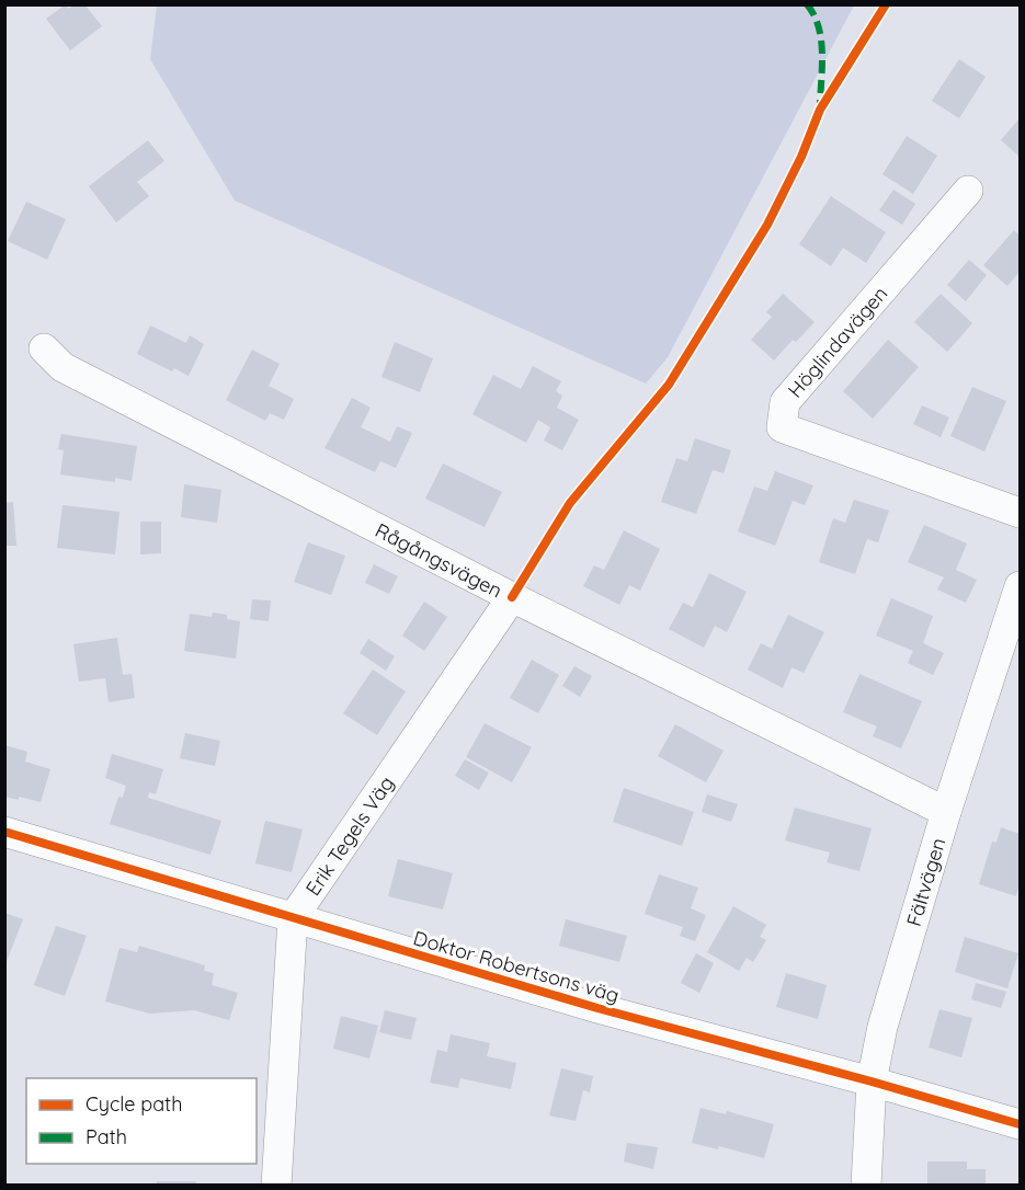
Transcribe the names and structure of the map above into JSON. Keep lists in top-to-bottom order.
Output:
{
  "streets": {
    "street": [
      "Höglindavägen",
      "Rågångsvägen",
      "Erik Tegels Väg",
      "Fältvägen",
      "Doktor Robertsons väg"
    ]
  },
  "crossings": [
    ["Rågångsvägen", "Erik Tegels Väg"],
    ["Rågångsvägen", "Fältvägen"],
    ["Erik Tegels Väg", "Doktor Robertsons väg"],
    ["Fältvägen", "Doktor Robertsons väg"]
  ],
  "legend": ["Cycle path", "Path"]
}
